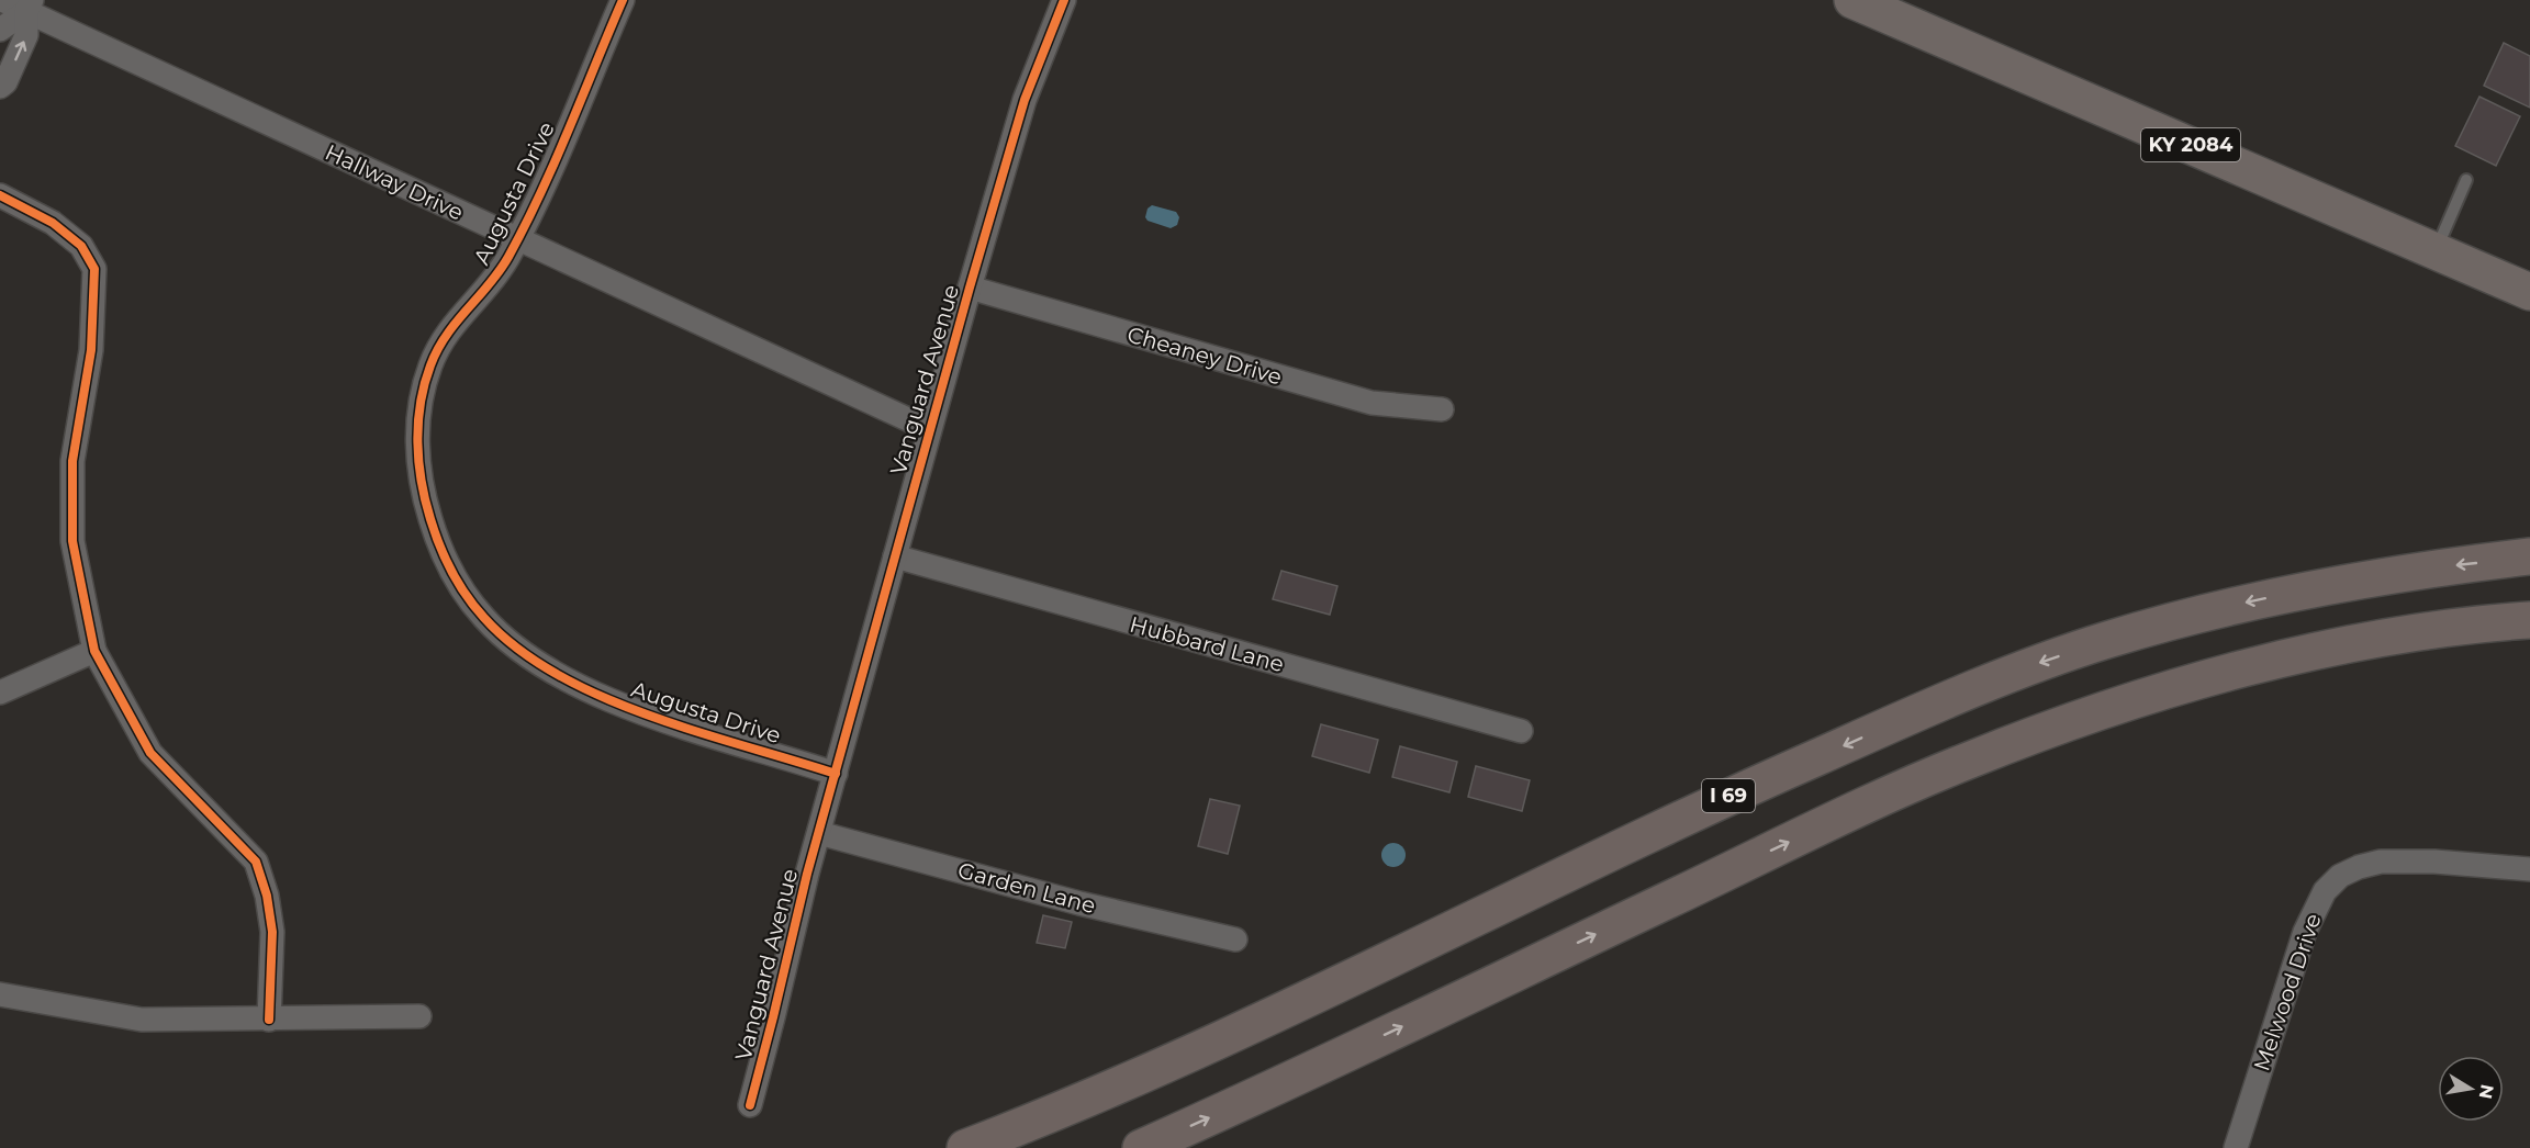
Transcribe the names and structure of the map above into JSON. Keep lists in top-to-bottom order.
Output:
{
  "streets": {
    "highway": ["I 69"],
    "main road": ["KY 2084"],
    "street": [
      "Hallway Drive",
      "Augusta Drive",
      "Cheaney Drive",
      "Vanguard Avenue",
      "Hubbard Lane",
      "Garden Lane",
      "Melwood Drive"
    ]
  },
  "crossings": [
    ["Hallway Drive", "Augusta Drive"],
    ["Hallway Drive", "Vanguard Avenue"],
    ["Augusta Drive", "Vanguard Avenue"],
    ["Cheaney Drive", "Vanguard Avenue"],
    ["Vanguard Avenue", "Hubbard Lane"],
    ["Vanguard Avenue", "Garden Lane"]
  ],
  "north": "right"
}
